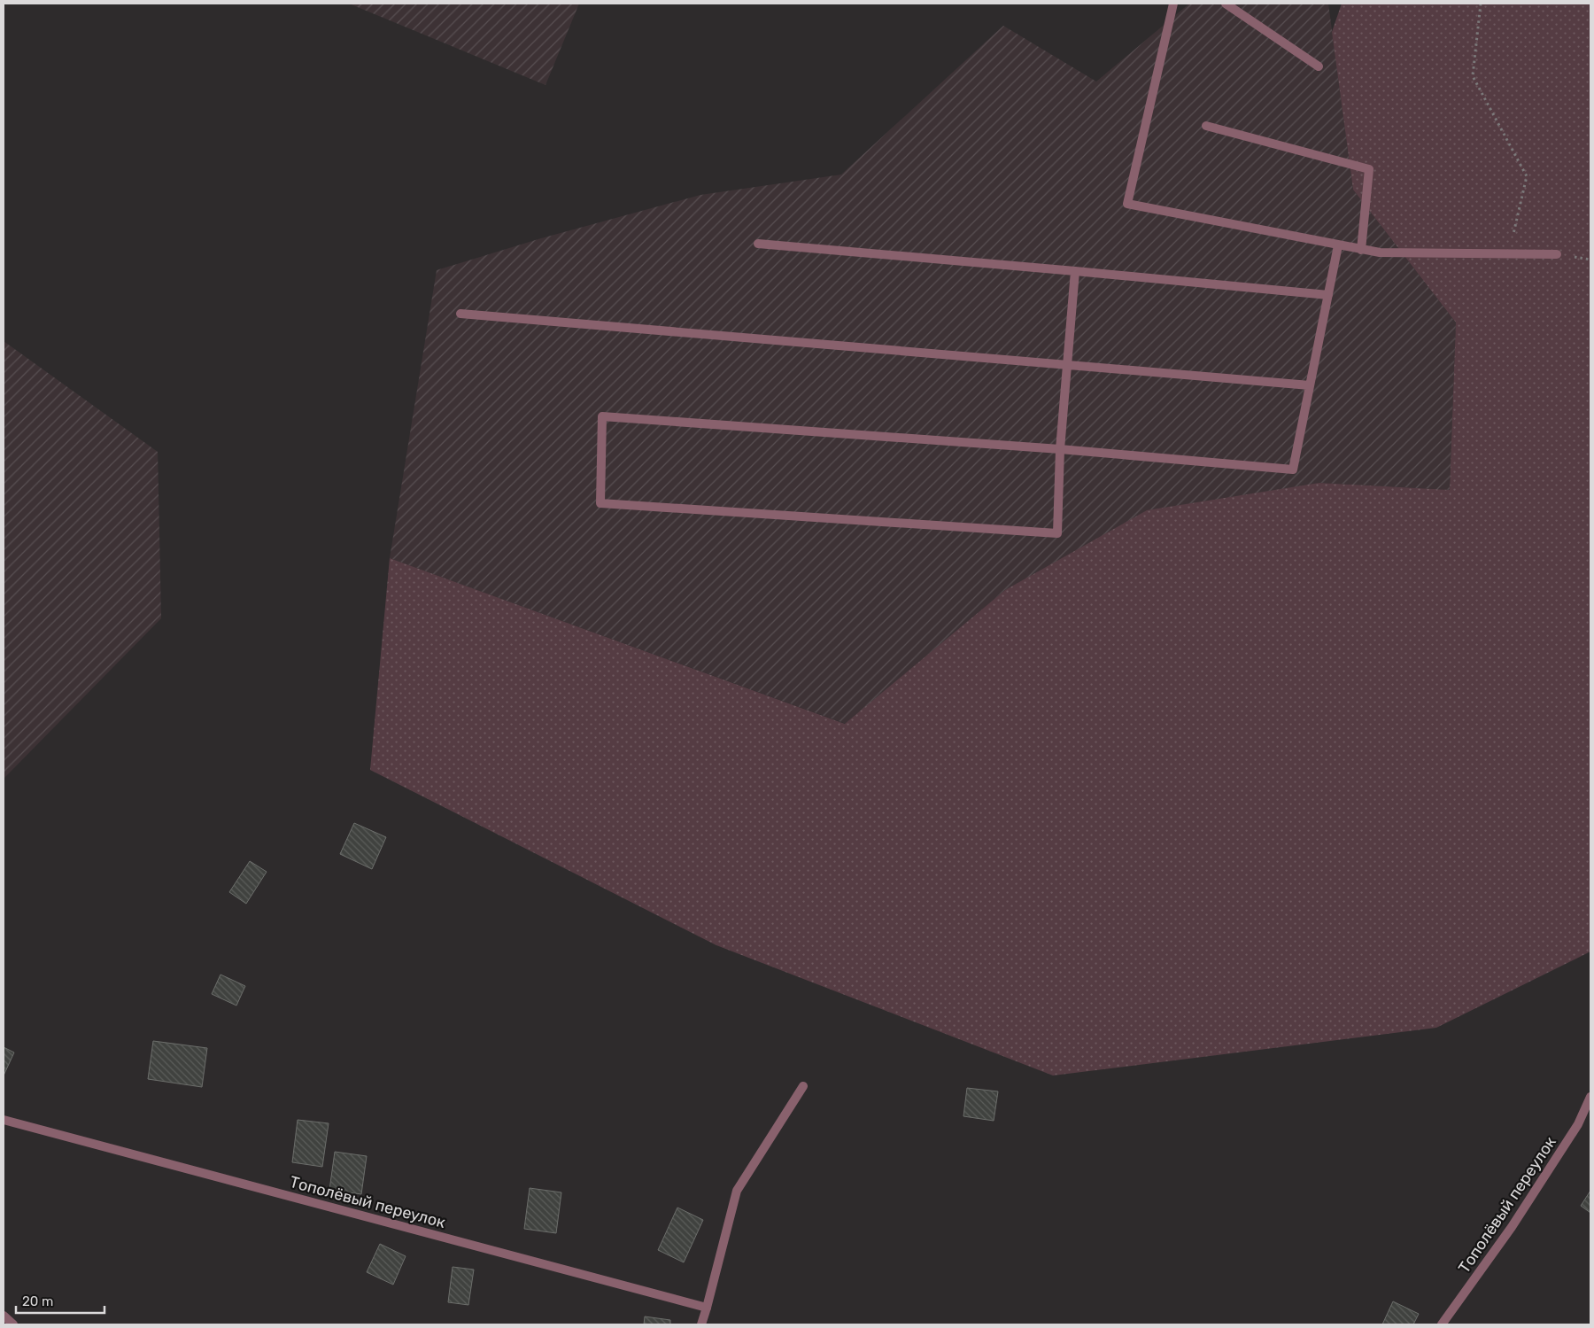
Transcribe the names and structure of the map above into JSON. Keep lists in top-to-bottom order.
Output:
{
  "streets": {
    "street": ["Тополёвый переулок"]
  },
  "scale_bar": "20 m"
}
